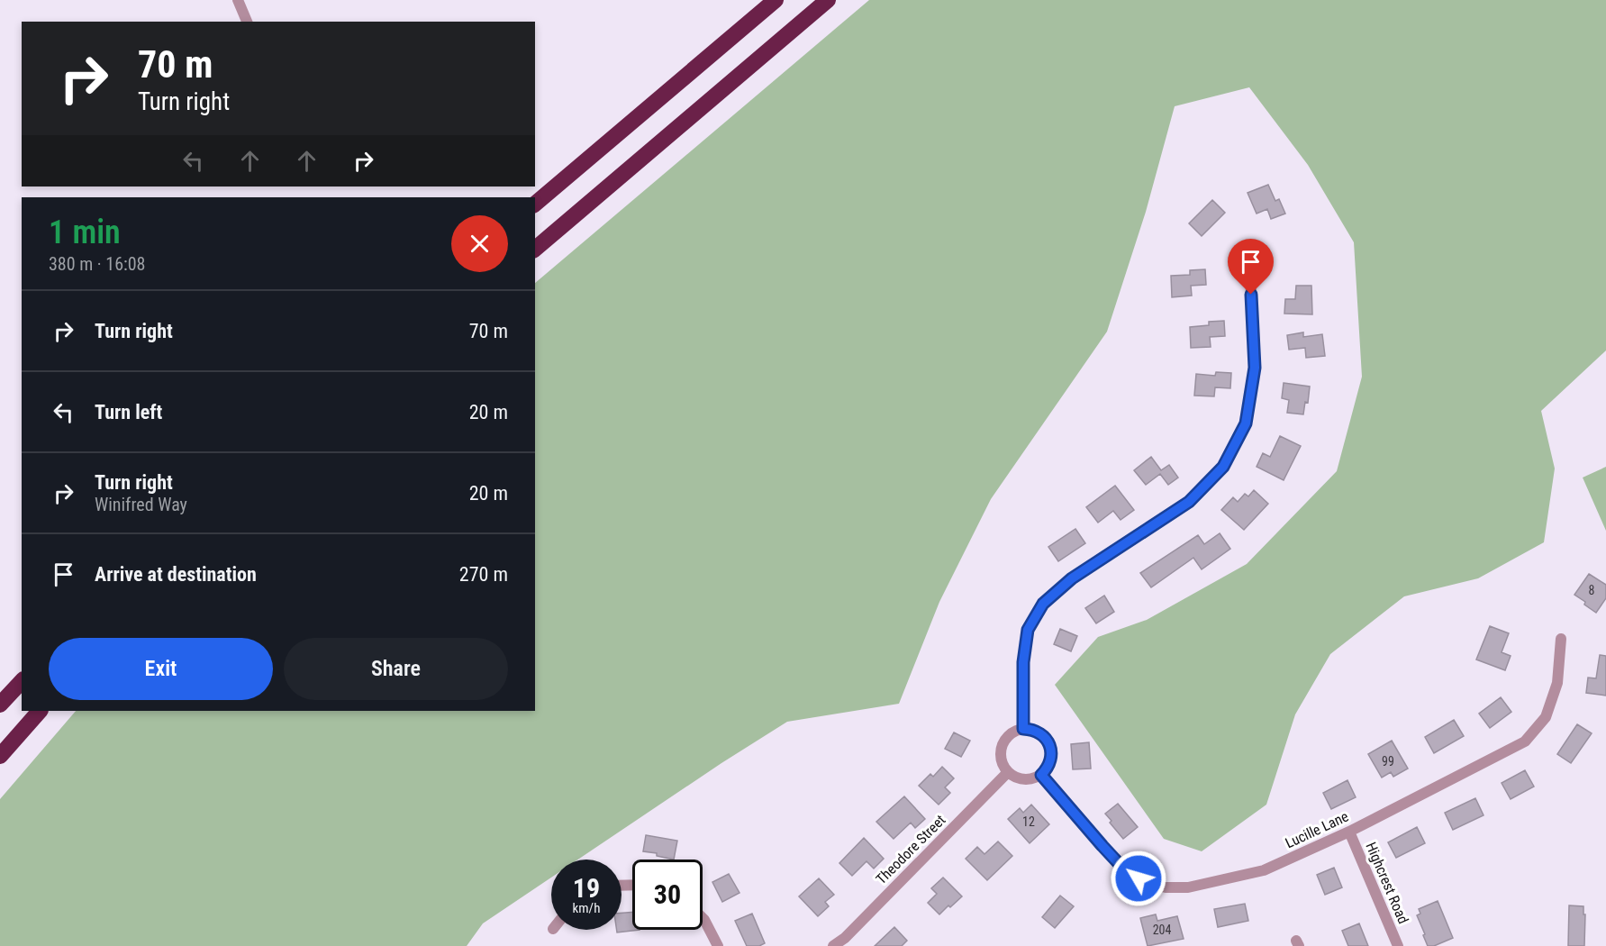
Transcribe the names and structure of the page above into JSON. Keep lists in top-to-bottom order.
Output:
{
  "streets": {
    "street": ["Lucille Lane", "Theodore Street", "Highcrest Road"]
  },
  "crossings": [
    ["Lucille Lane", "Theodore Street"],
    ["Lucille Lane", "Highcrest Road"]
  ],
  "house_numbers": [
    "8",
    "99",
    "12",
    "204"
  ],
  "page": {
    "turn": ["70 m", "Turn right"],
    "heading": ["1 min", "380 m · 16:08"],
    "list": [
      {
        "name": "Turn right",
        "value": "70 m"
      },
      {
        "name": "Turn left",
        "value": "20 m"
      },
      {
        "name": "Turn right",
        "note": "Winifred Way",
        "value": "20 m"
      },
      {
        "name": "Arrive at destination",
        "value": "270 m"
      }
    ],
    "buttons": ["Exit", "Share"],
    "speed": "19 km/h",
    "limit": "30"
  }
}
